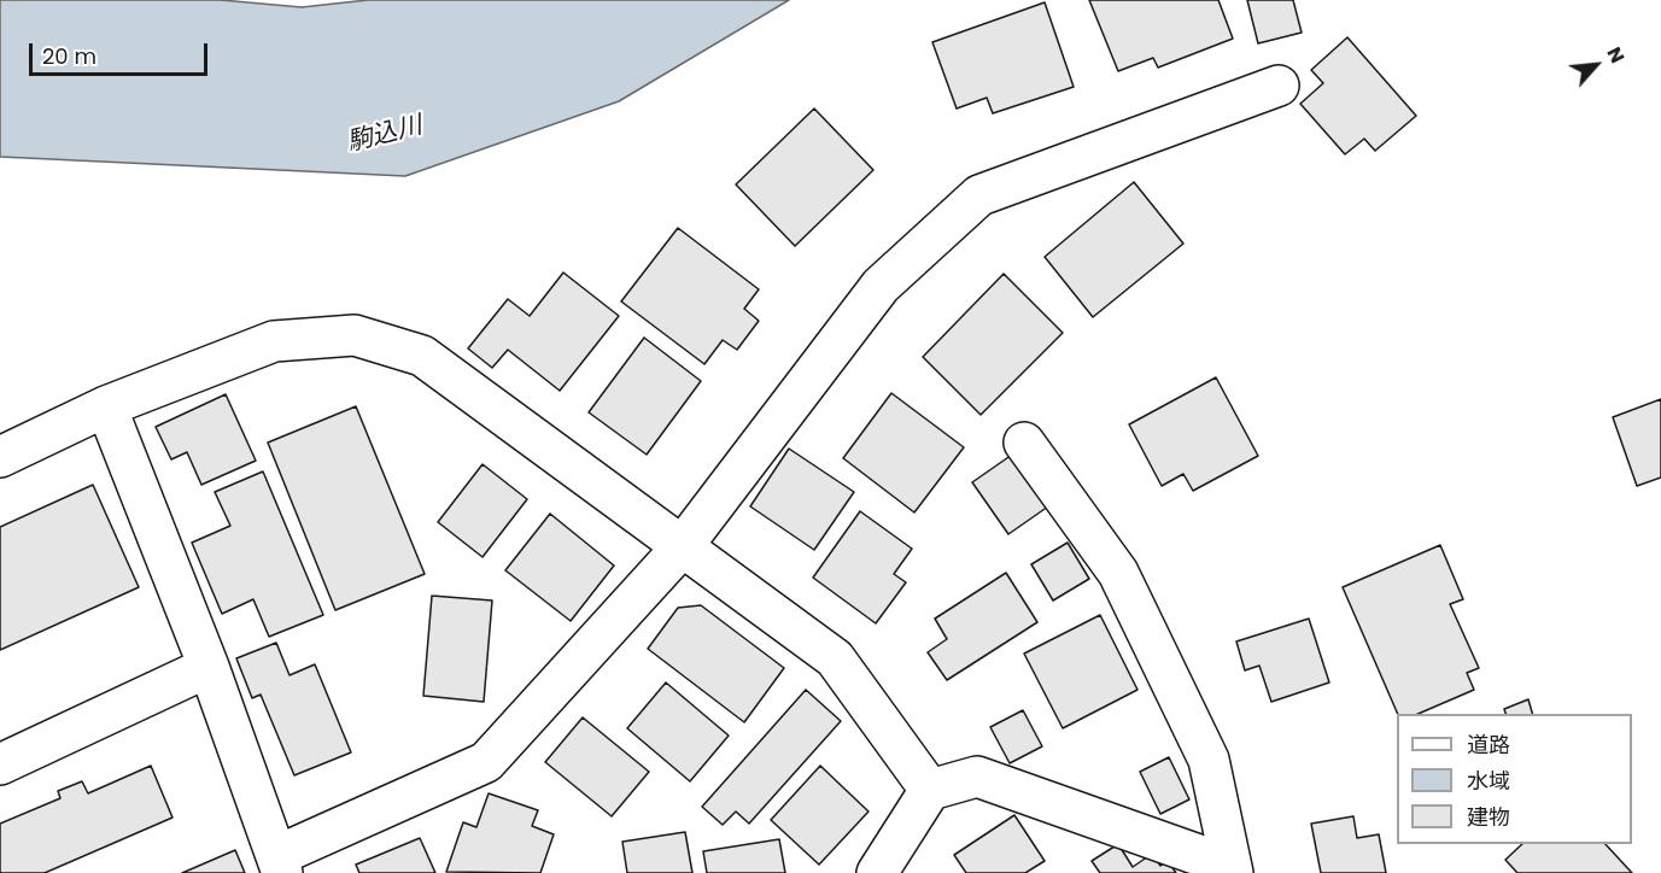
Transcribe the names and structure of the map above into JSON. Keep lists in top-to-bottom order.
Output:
{
  "water": ["駒込川"],
  "legend": ["道路", "水域", "建物"],
  "scale_bar": "20 m",
  "north": "top right"
}
